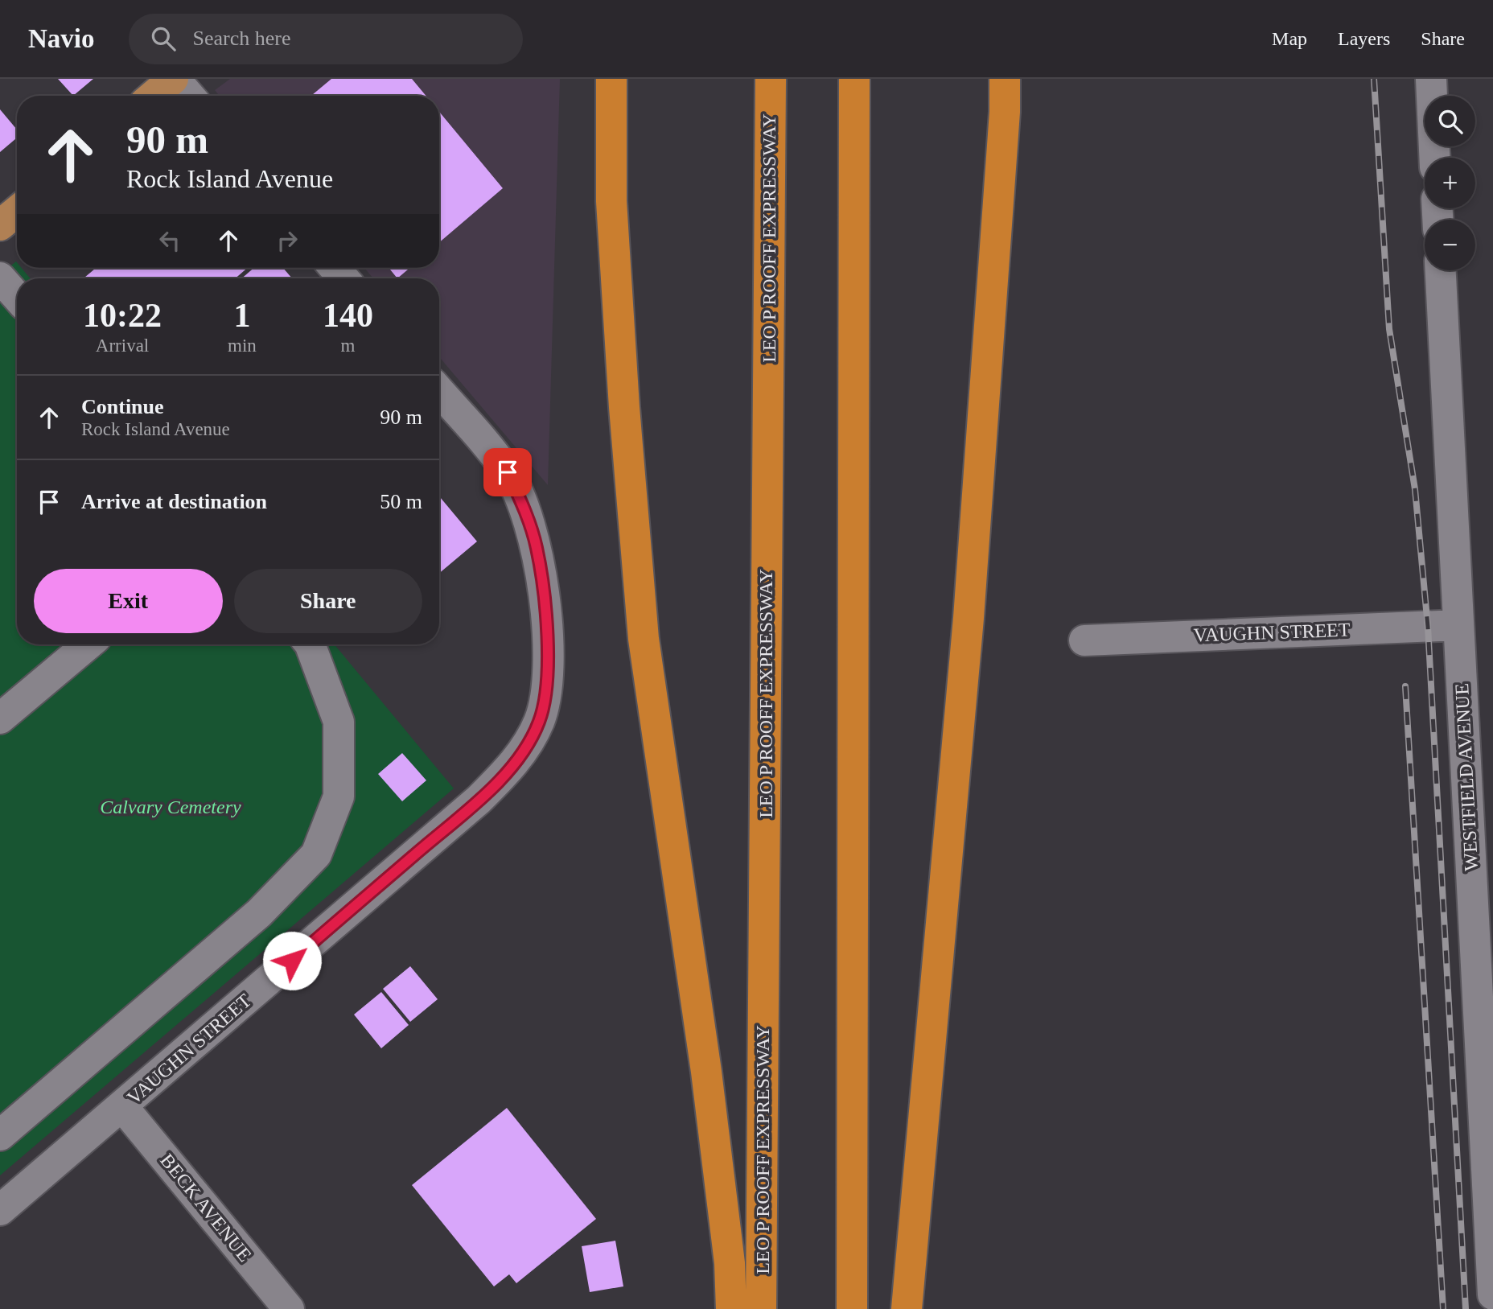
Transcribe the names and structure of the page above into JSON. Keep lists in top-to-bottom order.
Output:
{
  "streets": {
    "highway": ["LEO P ROOFF EXPRESSWAY"],
    "street": ["VAUGHN STREET", "WESTFIELD AVENUE", "BECK AVENUE"]
  },
  "crossings": [
    ["VAUGHN STREET", "WESTFIELD AVENUE"],
    ["VAUGHN STREET", "BECK AVENUE"]
  ],
  "parks": ["Calvary Cemetery"],
  "page": {
    "header": "Navio",
    "search": "Search here",
    "nav": ["Map", "Layers", "Share"],
    "map_buttons": ["+", "−"],
    "turn": ["90 m", "Rock Island Avenue"],
    "eta": [
      "10:22",
      "Arrival",
      "1",
      "min",
      "140",
      "m"
    ],
    "list": [
      {
        "name": "Continue",
        "note": "Rock Island Avenue",
        "value": "90 m"
      },
      {
        "name": "Arrive at destination",
        "value": "50 m"
      }
    ],
    "buttons": ["Exit", "Share"]
  }
}
